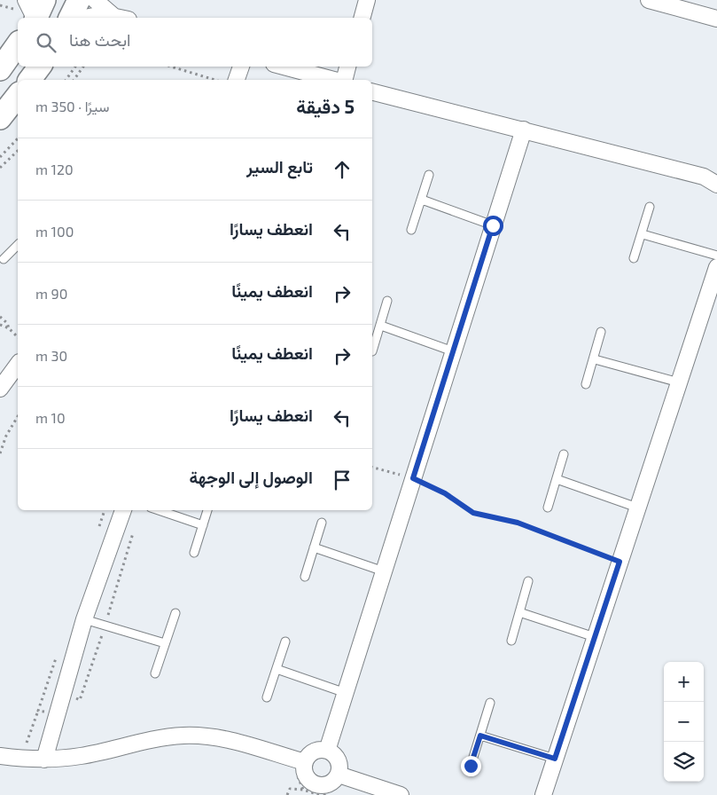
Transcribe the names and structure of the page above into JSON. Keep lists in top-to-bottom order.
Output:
{
  "page": {
    "search": "ابحث هنا",
    "heading": ["5 دقيقة", "سيرًا · 350 m"],
    "list": [
      ["تابع السير", "120 m"],
      ["انعطف يسارًا", "100 m"],
      ["انعطف يمينًا", "90 m"],
      ["انعطف يمينًا", "30 m"],
      ["انعطف يسارًا", "10 m"],
      "الوصول إلى الوجهة"
    ],
    "map_buttons": ["+", "−"]
  }
}
